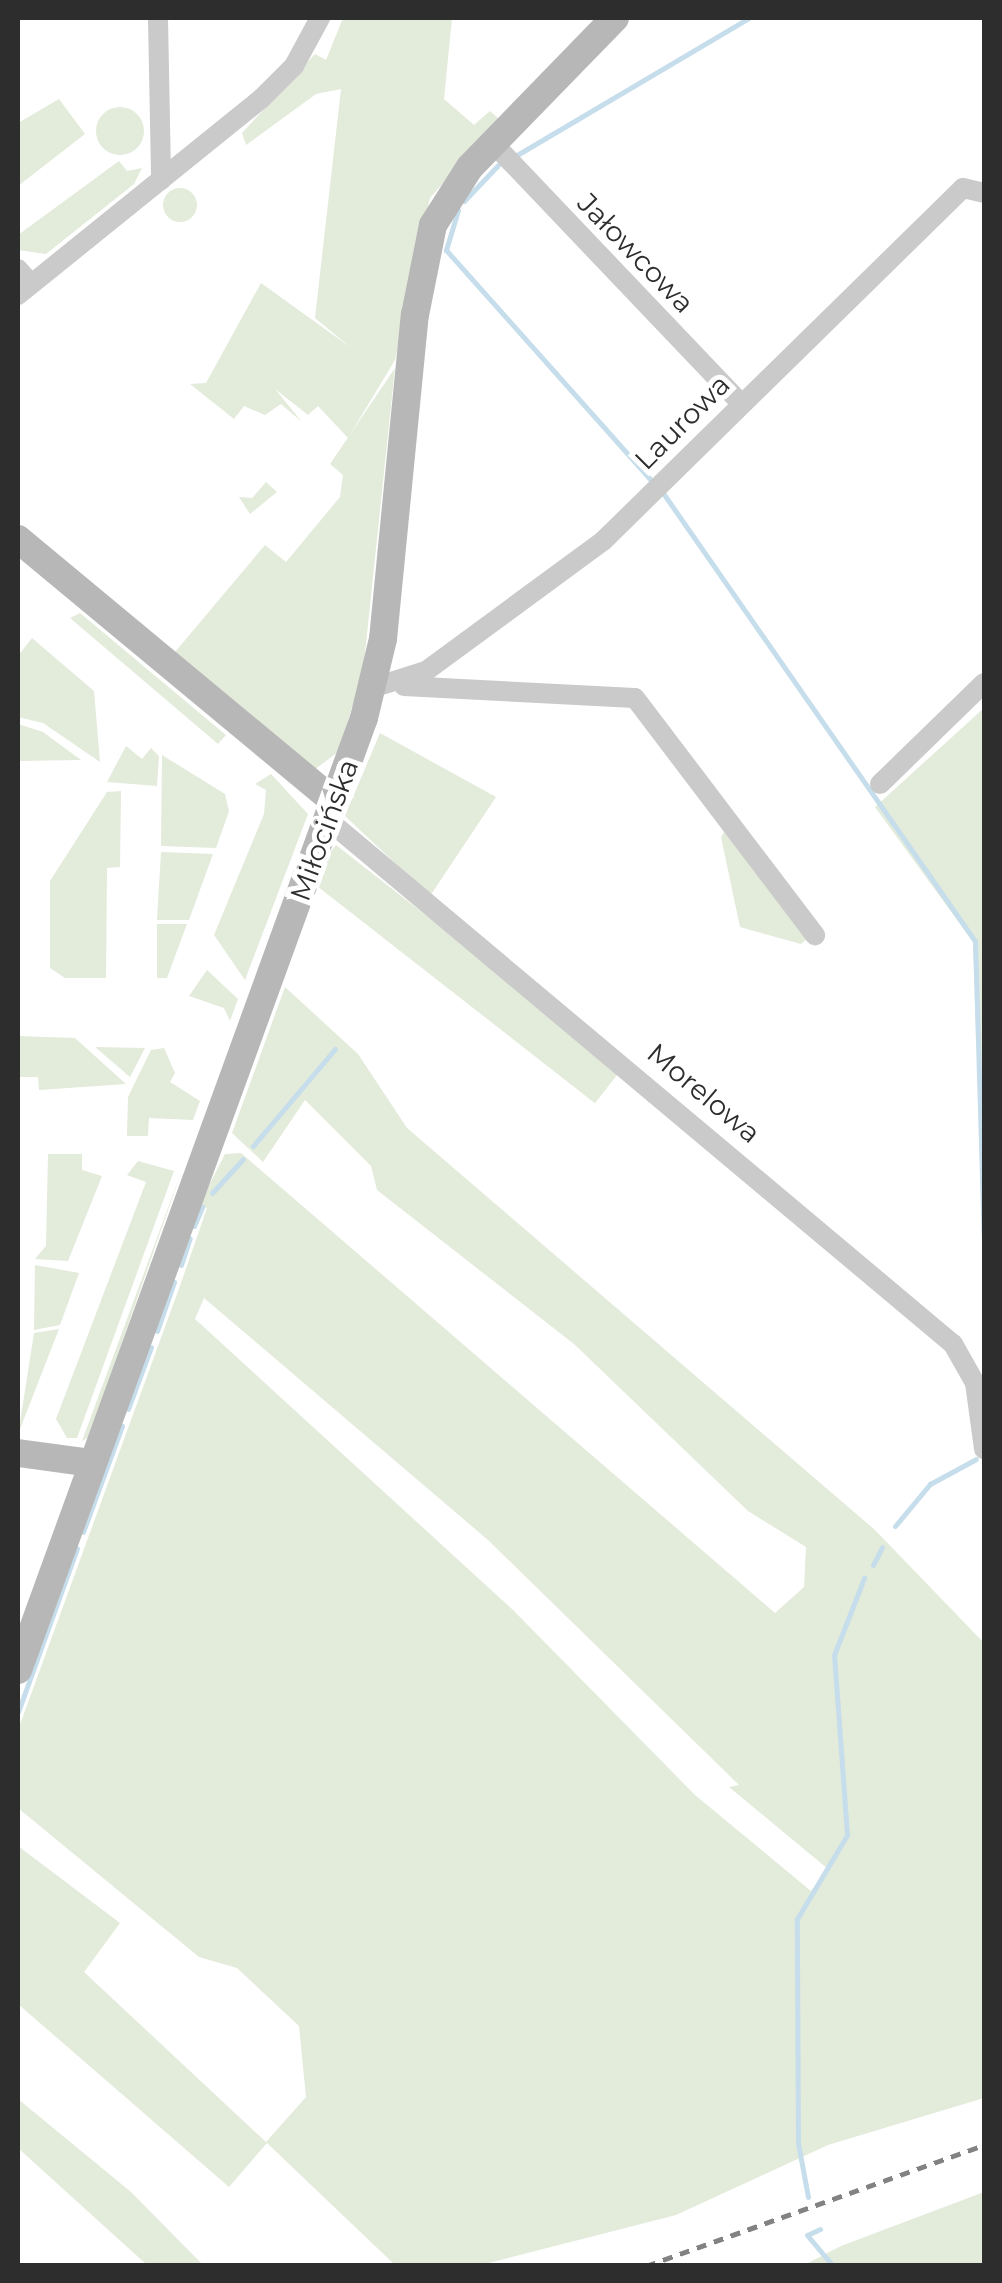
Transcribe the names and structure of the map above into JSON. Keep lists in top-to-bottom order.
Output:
{
  "streets": {
    "street": [
      "Jałowcowa",
      "Laurowa",
      "Miłocińska",
      "Morelowa"
    ]
  },
  "crossings": [
    ["Jałowcowa", "Laurowa"],
    ["Jałowcowa", "Miłocińska"],
    ["Miłocińska", "Morelowa"]
  ]
}
